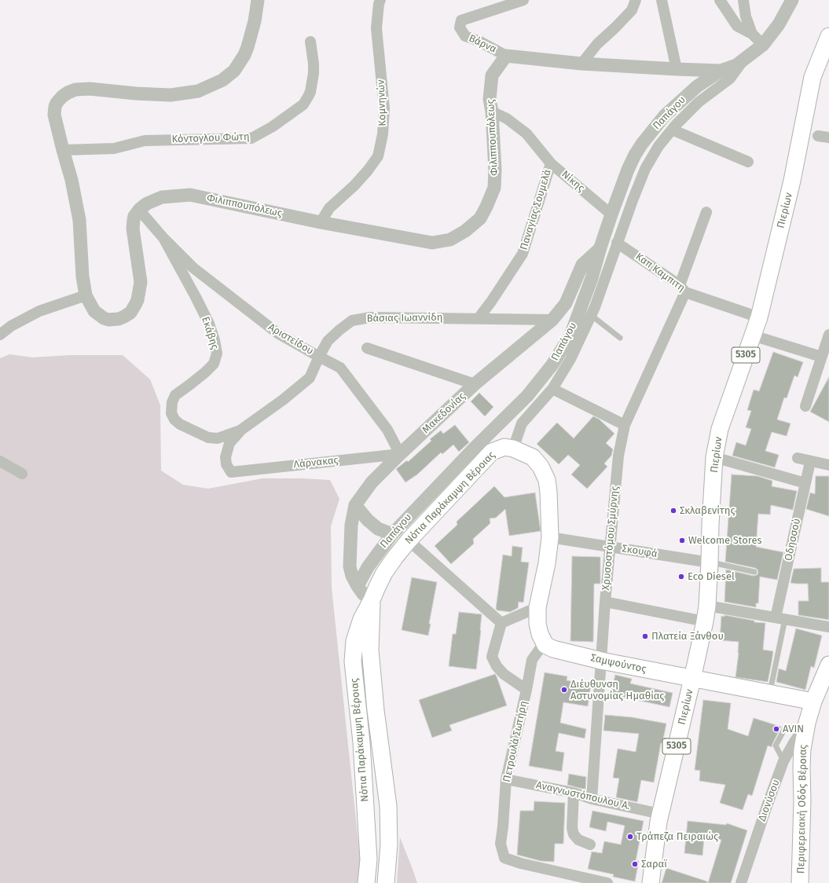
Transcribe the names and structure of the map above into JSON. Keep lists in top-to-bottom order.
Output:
{
  "streets": {
    "main road": [
      "Πιερίων",
      "5305",
      "Νότια Παράκαμψη Βέροιας",
      "Σαμψούντος",
      "Περιφερειακή Οδός Βέροιας"
    ],
    "street": [
      "Βάρνα",
      "Κομνηνών",
      "Παπάγου",
      "Φιλιππουπόλεως",
      "Κόντογλου Φώτη",
      "Νίκης",
      "Παναγίας Σουμελά",
      "Καπ Καμπιτη",
      "Βάσιας Ιωαννίδη",
      "Εκάβης",
      "Αριστείδου",
      "Μακεδονίας",
      "Λάρνακας",
      "Χρυσοστόμου Σμύρνης",
      "Οδησσού",
      "Σκουφά",
      "Πετρουλά Σωτήρη",
      "Αναγνωστόπουλου Α.",
      "Διονύσου"
    ]
  },
  "crossings": [
    ["Βάρνα", "Φιλιππουπόλεως"],
    ["Κομνηνών", "Φιλιππουπόλεως"],
    ["Παπάγου", "Νίκης"],
    ["Παπάγου", "Καπ Καμπιτη"],
    ["Παπάγου", "Μακεδονίας"],
    ["Παπάγου", "Νότια Παράκαμψη Βέροιας"],
    ["Φιλιππουπόλεως", "Νίκης"],
    ["Φιλιππουπόλεως", "Εκάβης"],
    ["Νίκης", "Παναγίας Σουμελά"],
    ["Παναγίας Σουμελά", "Βάσιας Ιωαννίδη"],
    ["Πιερίων", "Καπ Καμπιτη"],
    ["Πιερίων", "Σκουφά"],
    ["Πιερίων", "Σαμψούντος"],
    ["Πιερίων", "Αναγνωστόπουλου Α."],
    ["Καπ Καμπιτη", "Χρυσοστόμου Σμύρνης"],
    ["Βάσιας Ιωαννίδη", "Εκάβης"],
    ["Βάσιας Ιωαννίδη", "Αριστείδου"],
    ["Βάσιας Ιωαννίδη", "Μακεδονίας"],
    ["Βάσιας Ιωαννίδη", "Λάρνακας"],
    ["Εκάβης", "Αριστείδου"],
    ["Αριστείδου", "Μακεδονίας"],
    ["Αριστείδου", "Λάρνακας"],
    ["Μακεδονίας", "Λάρνακας"],
    ["Μακεδονίας", "Νότια Παράκαμψη Βέροιας"],
    ["Νότια Παράκαμψη Βέροιας", "Σκουφά"],
    ["Νότια Παράκαμψη Βέροιας", "Σαμψούντος"],
    ["Νότια Παράκαμψη Βέροιας", "Πετρουλά Σωτήρη"],
    ["Χρυσοστόμου Σμύρνης", "Σκουφά"],
    ["Χρυσοστόμου Σμύρνης", "Σαμψούντος"],
    ["Χρυσοστόμου Σμύρνης", "Αναγνωστόπουλου Α."],
    ["Σαμψούντος", "Πετρουλά Σωτήρη"],
    ["Πετρουλά Σωτήρη", "Αναγνωστόπουλου Α."],
    ["Διονύσου", "Περιφερειακή Οδός Βέροιας"]
  ],
  "places": [
    "Σκλαβενίτης",
    "Welcome Stores",
    "Eco Diesel",
    "Πλατεία Ξάνθου",
    "Διέυθυνση Αστυνομίας Ημαθίας",
    "AVIN",
    "Τράπεζα Πειραιώς",
    "Σαραϊ"
  ]
}
